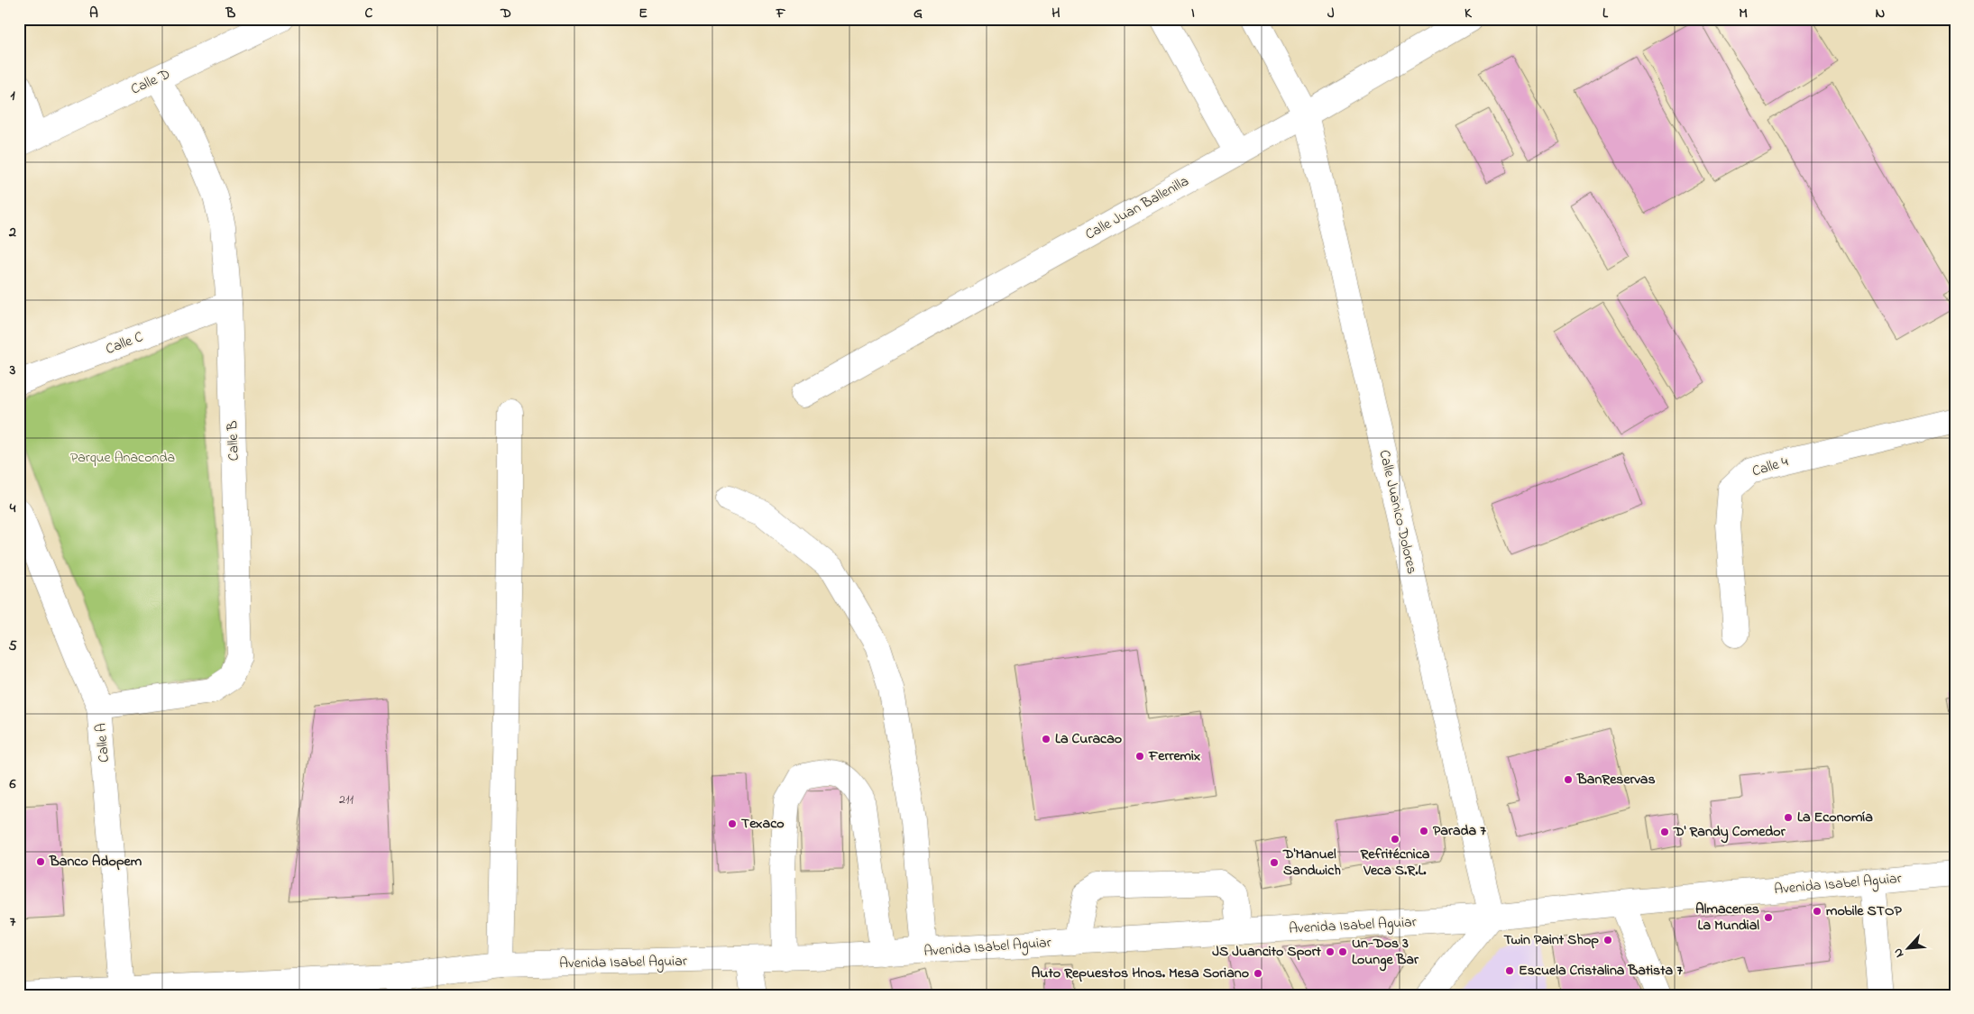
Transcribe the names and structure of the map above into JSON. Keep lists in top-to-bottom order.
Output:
{
  "streets": {
    "street": [
      "Calle D",
      "Calle Juan Ballenilla",
      "Calle C",
      "Calle B",
      "Calle 4",
      "Calle Juanico Dolores",
      "Calle A",
      "Avenida Isabel Aguiar"
    ]
  },
  "crossings": [
    ["Calle D", "Calle B"],
    ["Calle Juan Ballenilla", "Calle Juanico Dolores"],
    ["Calle C", "Calle B"],
    ["Calle B", "Calle A"],
    ["Calle Juanico Dolores", "Avenida Isabel Aguiar"],
    ["Calle A", "Avenida Isabel Aguiar"]
  ],
  "parks": ["Parque Anaconda"],
  "places": [
    "La Curacao",
    "Ferremix",
    "BanReservas",
    "La Economía",
    "Texaco",
    "Parada 7",
    "D' Randy Comedor",
    "Refritécnica Veca S.R.L.",
    "Banco Adopem",
    "D'Manuel Sandwich",
    "mobile STOP",
    "Almacenes La Mundial",
    "Twin Paint Shop",
    "JS Juancito Sport",
    "Un-Dos 3 Lounge Bar",
    "Escuela Cristalina Batista 7",
    "Auto Repuestos Hnos. Mesa Soriano"
  ],
  "house_numbers": ["211"],
  "north": "bottom left",
  "grid": {
    "columns": [
      "A",
      "B",
      "C",
      "D",
      "E",
      "F",
      "G",
      "H",
      "I",
      "J",
      "K",
      "L",
      "M",
      "N"
    ],
    "rows": [
      "1",
      "2",
      "3",
      "4",
      "5",
      "6",
      "7"
    ]
  }
}
